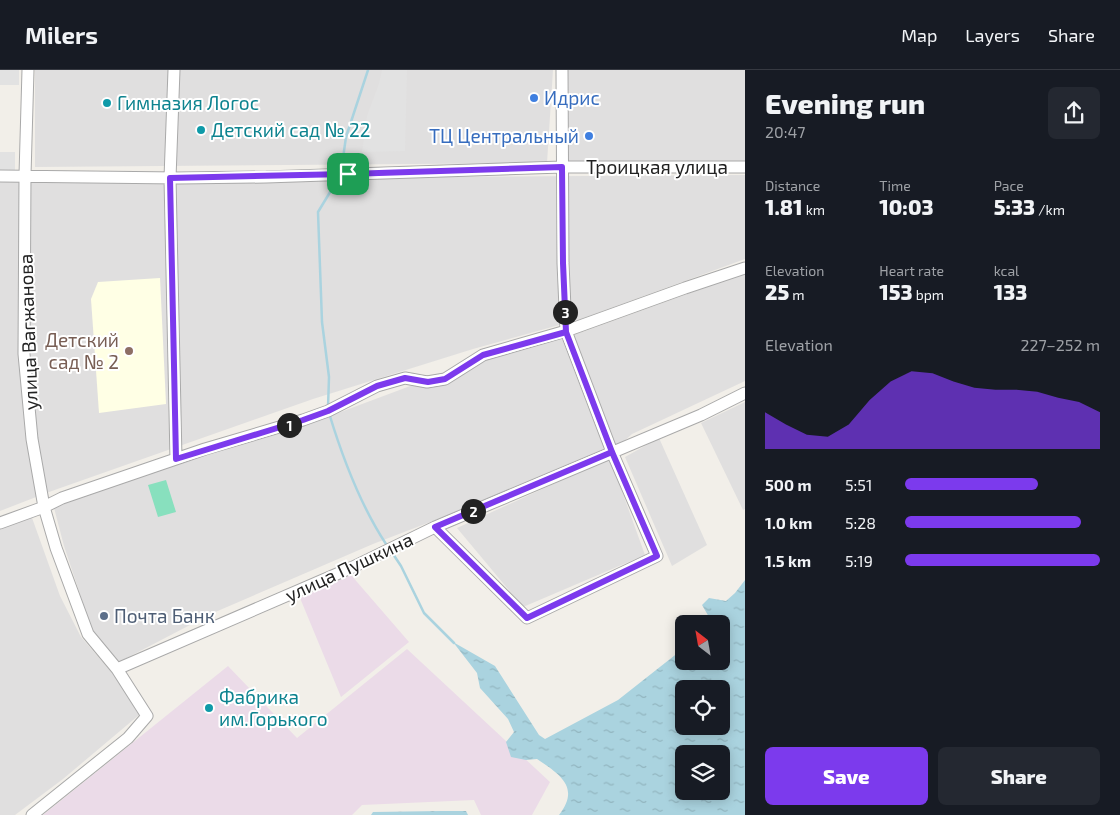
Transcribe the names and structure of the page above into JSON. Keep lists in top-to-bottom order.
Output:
{
  "streets": {
    "street": ["Троицкая улица", "улица Вагжанова", "улица Пушкина"]
  },
  "crossings": [
    ["Троицкая улица", "улица Вагжанова"],
    ["улица Вагжанова", "улица Пушкина"]
  ],
  "places": [
    "Идрис",
    "Гимназия Логос",
    "Детский сад № 22",
    "ТЦ Центральный",
    "Детский сад № 2",
    "Почта Банк",
    "Фабрика им.Горького"
  ],
  "north": "top left",
  "page": {
    "header": "Milers",
    "nav": ["Map", "Layers", "Share"],
    "heading": ["Evening run", "20:47"],
    "stats": [
      ["Distance", "1.81 km"],
      ["Time", "10:03"],
      ["Pace", "5:33 /km"],
      ["Elevation", "25 m"],
      ["Heart rate", "153 bpm"],
      ["kcal", "133"]
    ],
    "pins": ["3", "1", "2"],
    "chart": ["Elevation", "227–252 m"],
    "list": [
      {
        "name": "500 m",
        "note": "5:51"
      },
      {
        "name": "1.0 km",
        "note": "5:28"
      },
      {
        "name": "1.5 km",
        "note": "5:19"
      }
    ],
    "buttons": ["Save", "Share"]
  }
}
